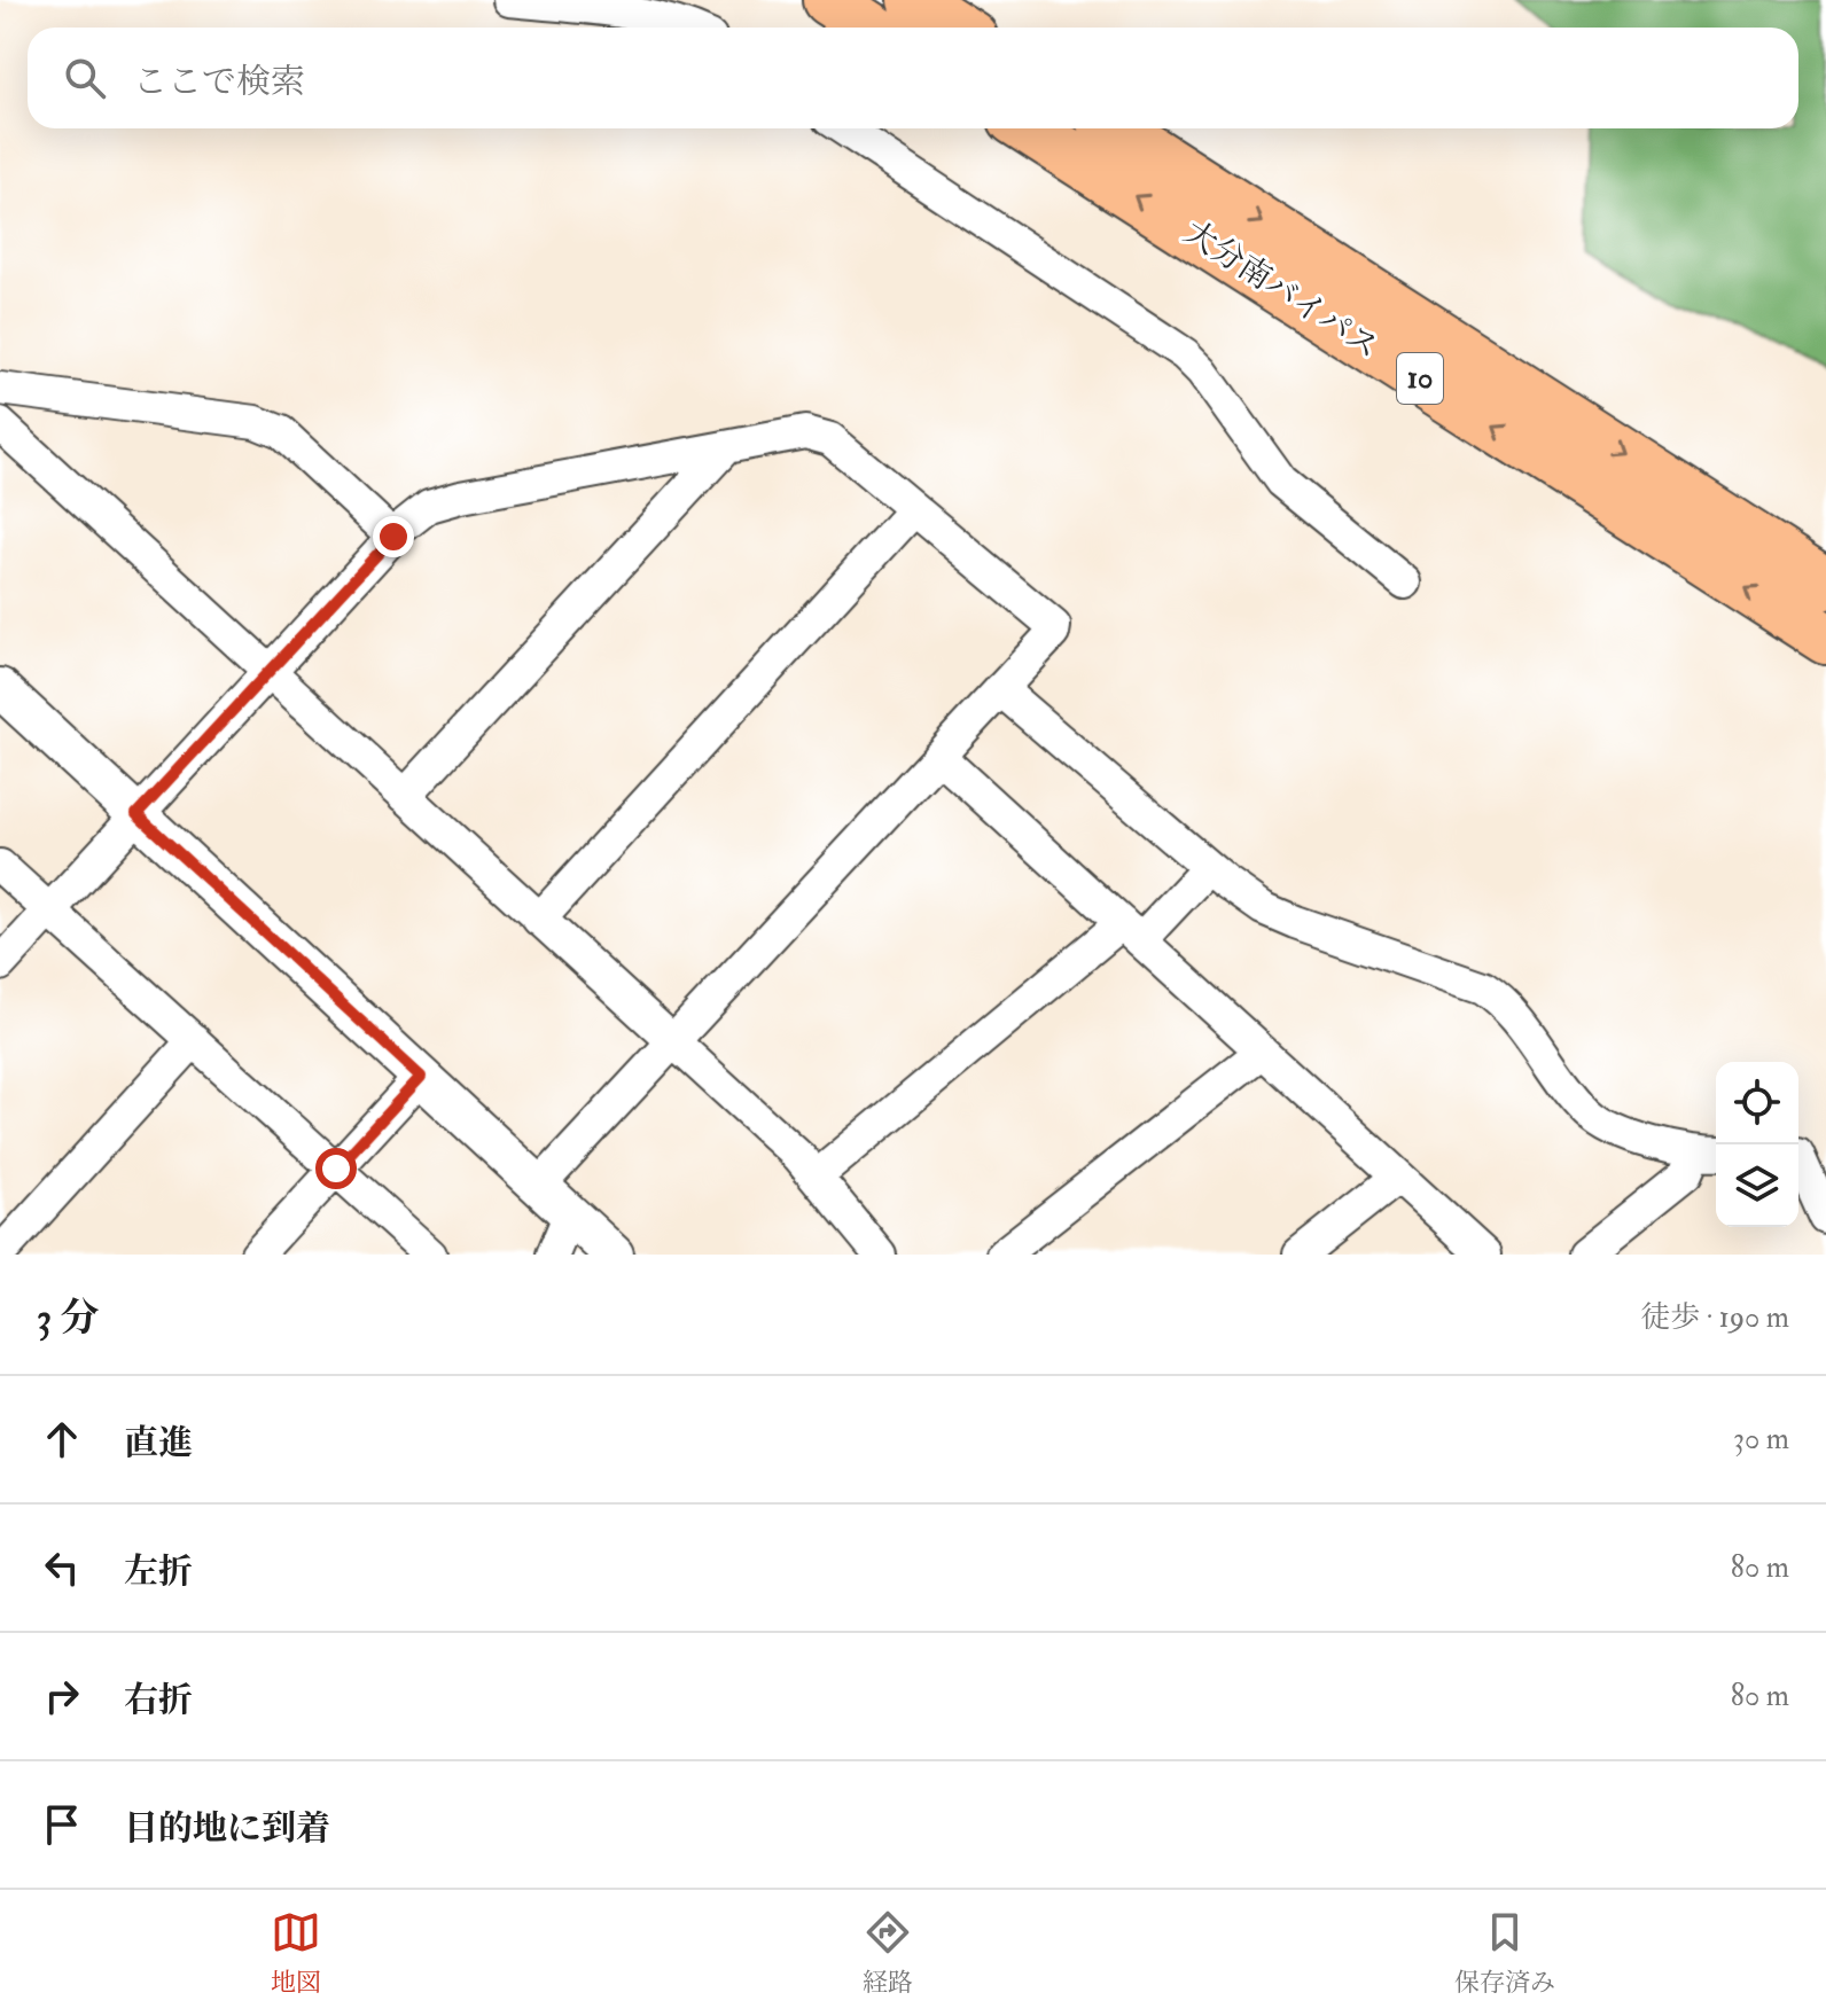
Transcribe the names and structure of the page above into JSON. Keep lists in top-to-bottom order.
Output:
{
  "streets": {
    "highway": ["大分南バイパス", "10"]
  },
  "page": {
    "search": "ここで検索",
    "heading": ["3 分", "徒歩 · 190 m"],
    "list": [
      ["直進", "30 m"],
      ["左折", "80 m"],
      ["右折", "80 m"],
      "目的地に到着"
    ],
    "nav": ["地図", "経路", "保存済み"]
  }
}
